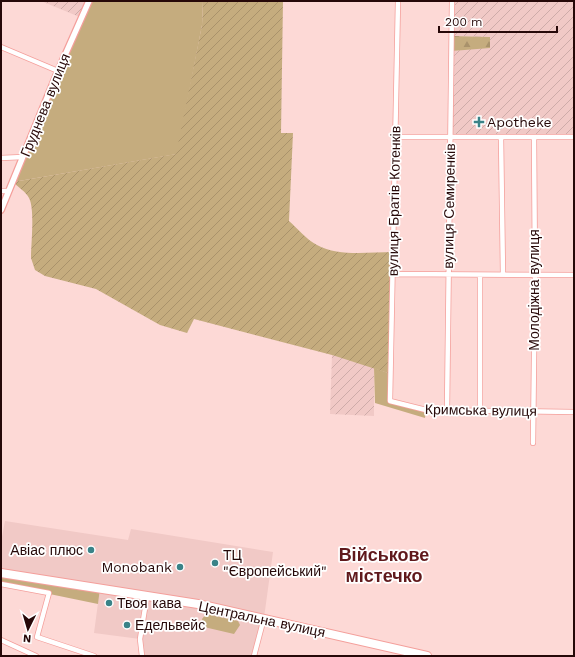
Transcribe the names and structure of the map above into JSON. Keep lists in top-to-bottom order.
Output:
{
  "streets": {
    "highway": ["Центральна вулиця"],
    "street": [
      "Груднева вулиця",
      "вулиця Братів Котенків",
      "вулиця Семиренків",
      "Молодіжна вулиця",
      "Кримська вулиця"
    ]
  },
  "crossings": [
    ["вулиця Братів Котенків", "Кримська вулиця"],
    ["вулиця Семиренків", "Кримська вулиця"],
    ["Молодіжна вулиця", "Кримська вулиця"]
  ],
  "districts": ["Військове містечко"],
  "places": {
    "health": ["Apotheke"],
    "other": [
      "Авіас плюс",
      "ТЦ \"Європейський\"",
      "Monobank",
      "Твоя кава",
      "Едельвейс"
    ]
  },
  "scale_bar": "200 m",
  "north": "bottom"
}
